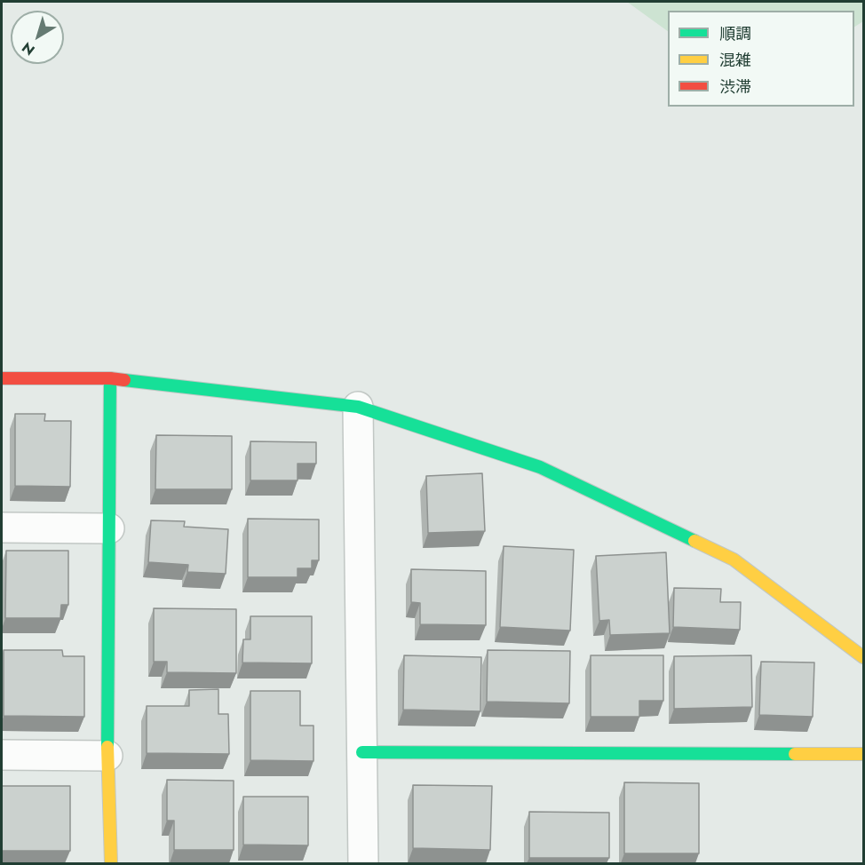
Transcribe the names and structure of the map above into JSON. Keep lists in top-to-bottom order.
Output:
{
  "legend": ["順調", "混雑", "渋滞"],
  "north": "bottom left"
}
